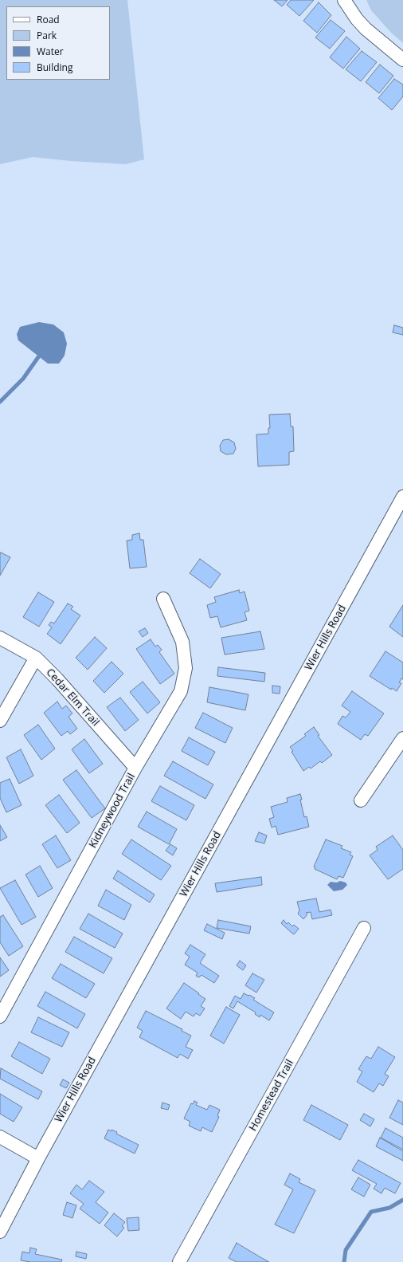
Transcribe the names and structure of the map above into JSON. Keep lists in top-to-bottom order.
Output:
{
  "streets": {
    "street": [
      "Wier Hills Road",
      "Cedar Elm Trail",
      "Kidneywood Trail",
      "Homestead Trail"
    ]
  },
  "crossings": [
    ["Cedar Elm Trail", "Kidneywood Trail"]
  ],
  "legend": [
    "Road",
    "Park",
    "Water",
    "Building"
  ]
}
